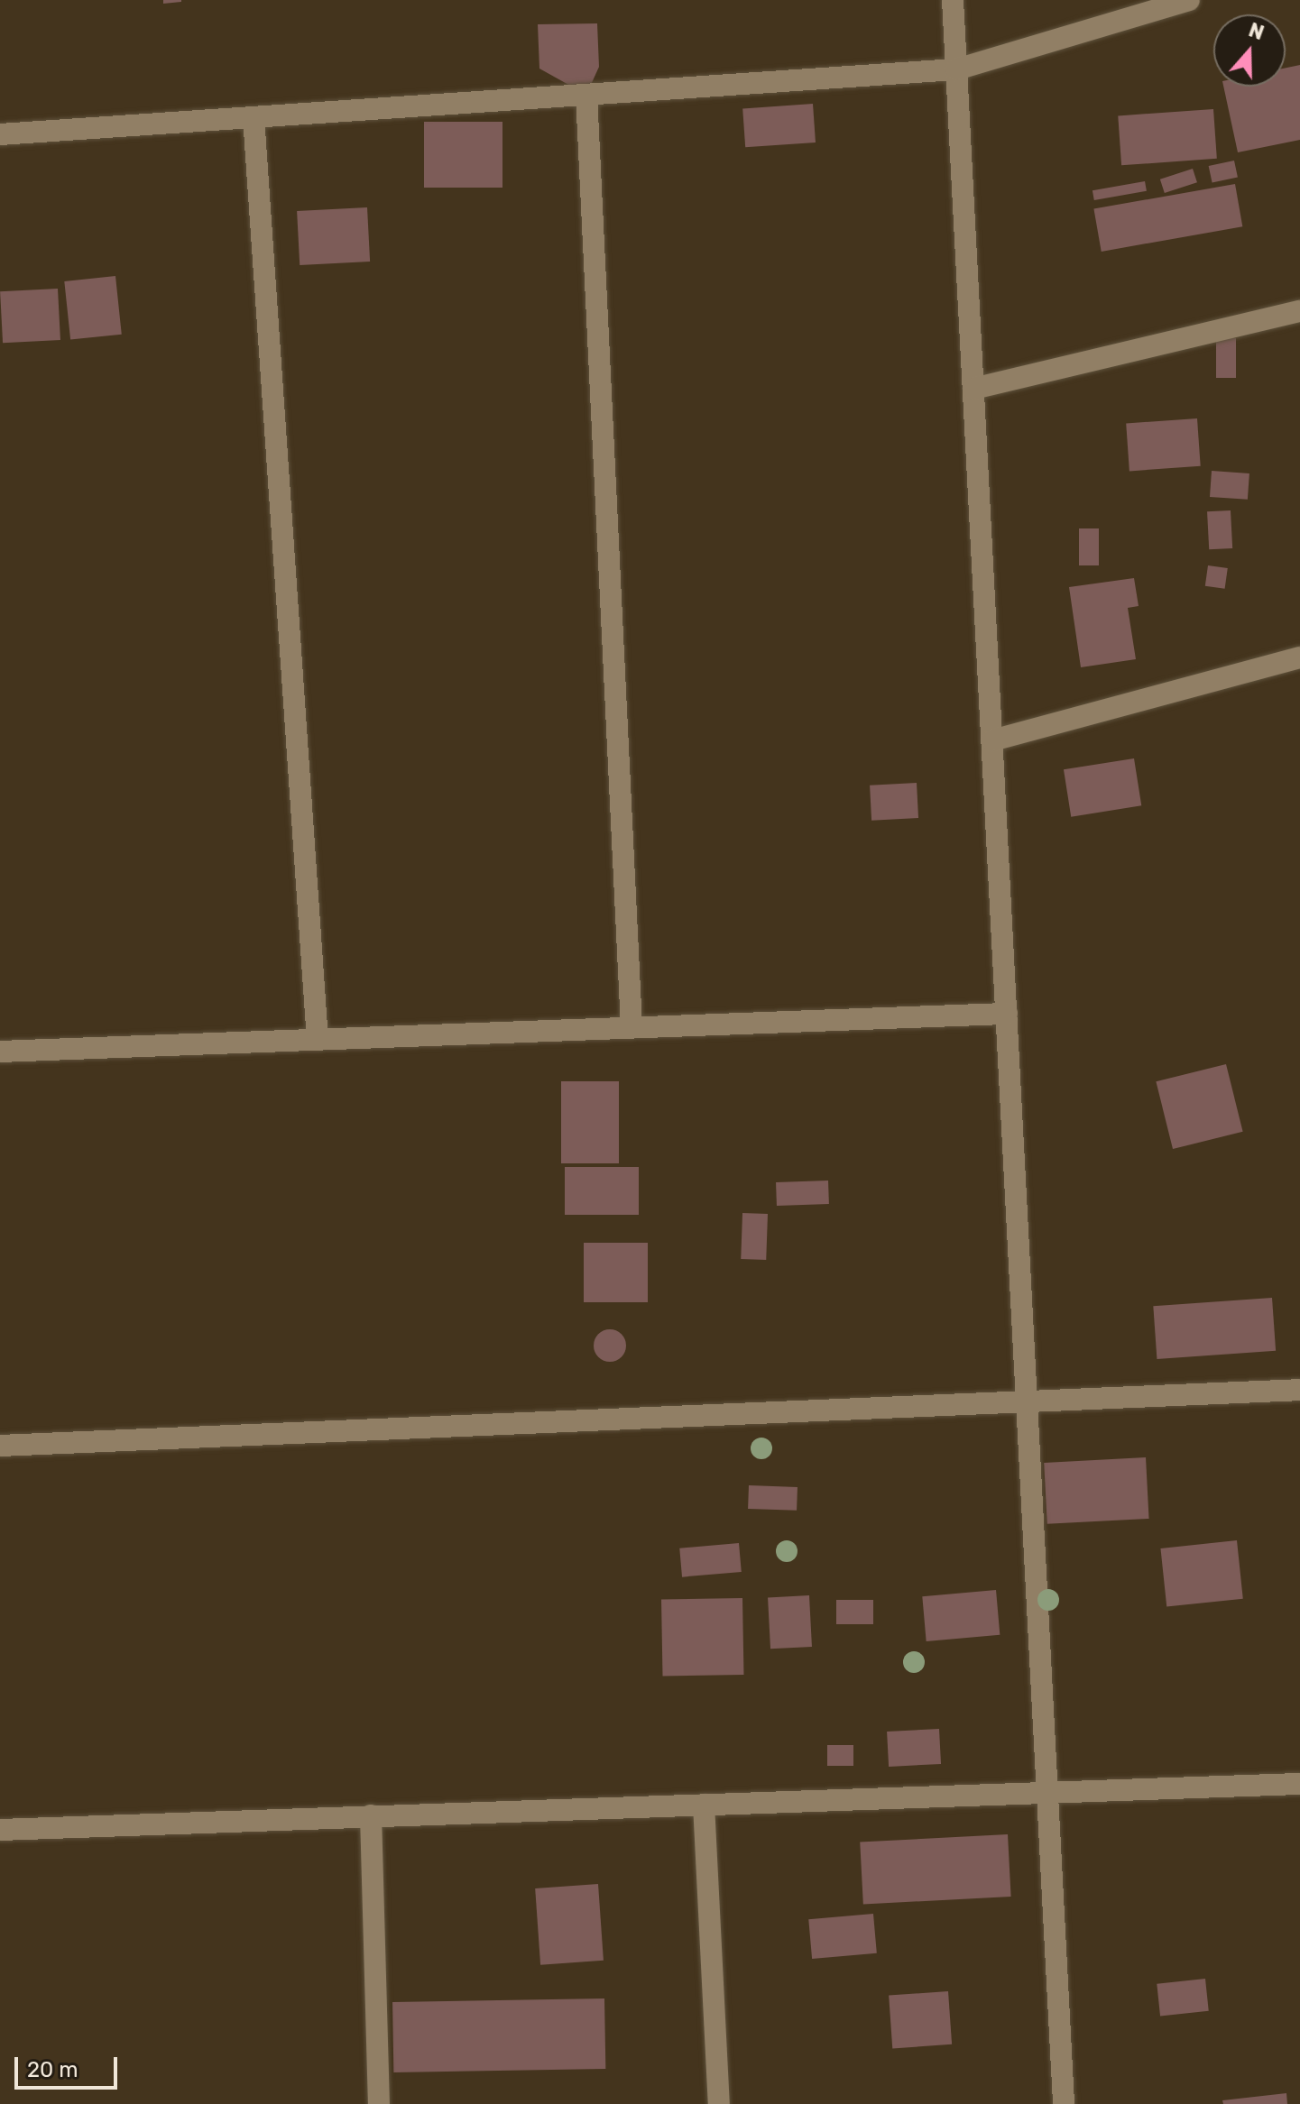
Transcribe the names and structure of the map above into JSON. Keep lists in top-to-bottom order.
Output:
{
  "scale_bar": "20 m",
  "north": "top"
}
